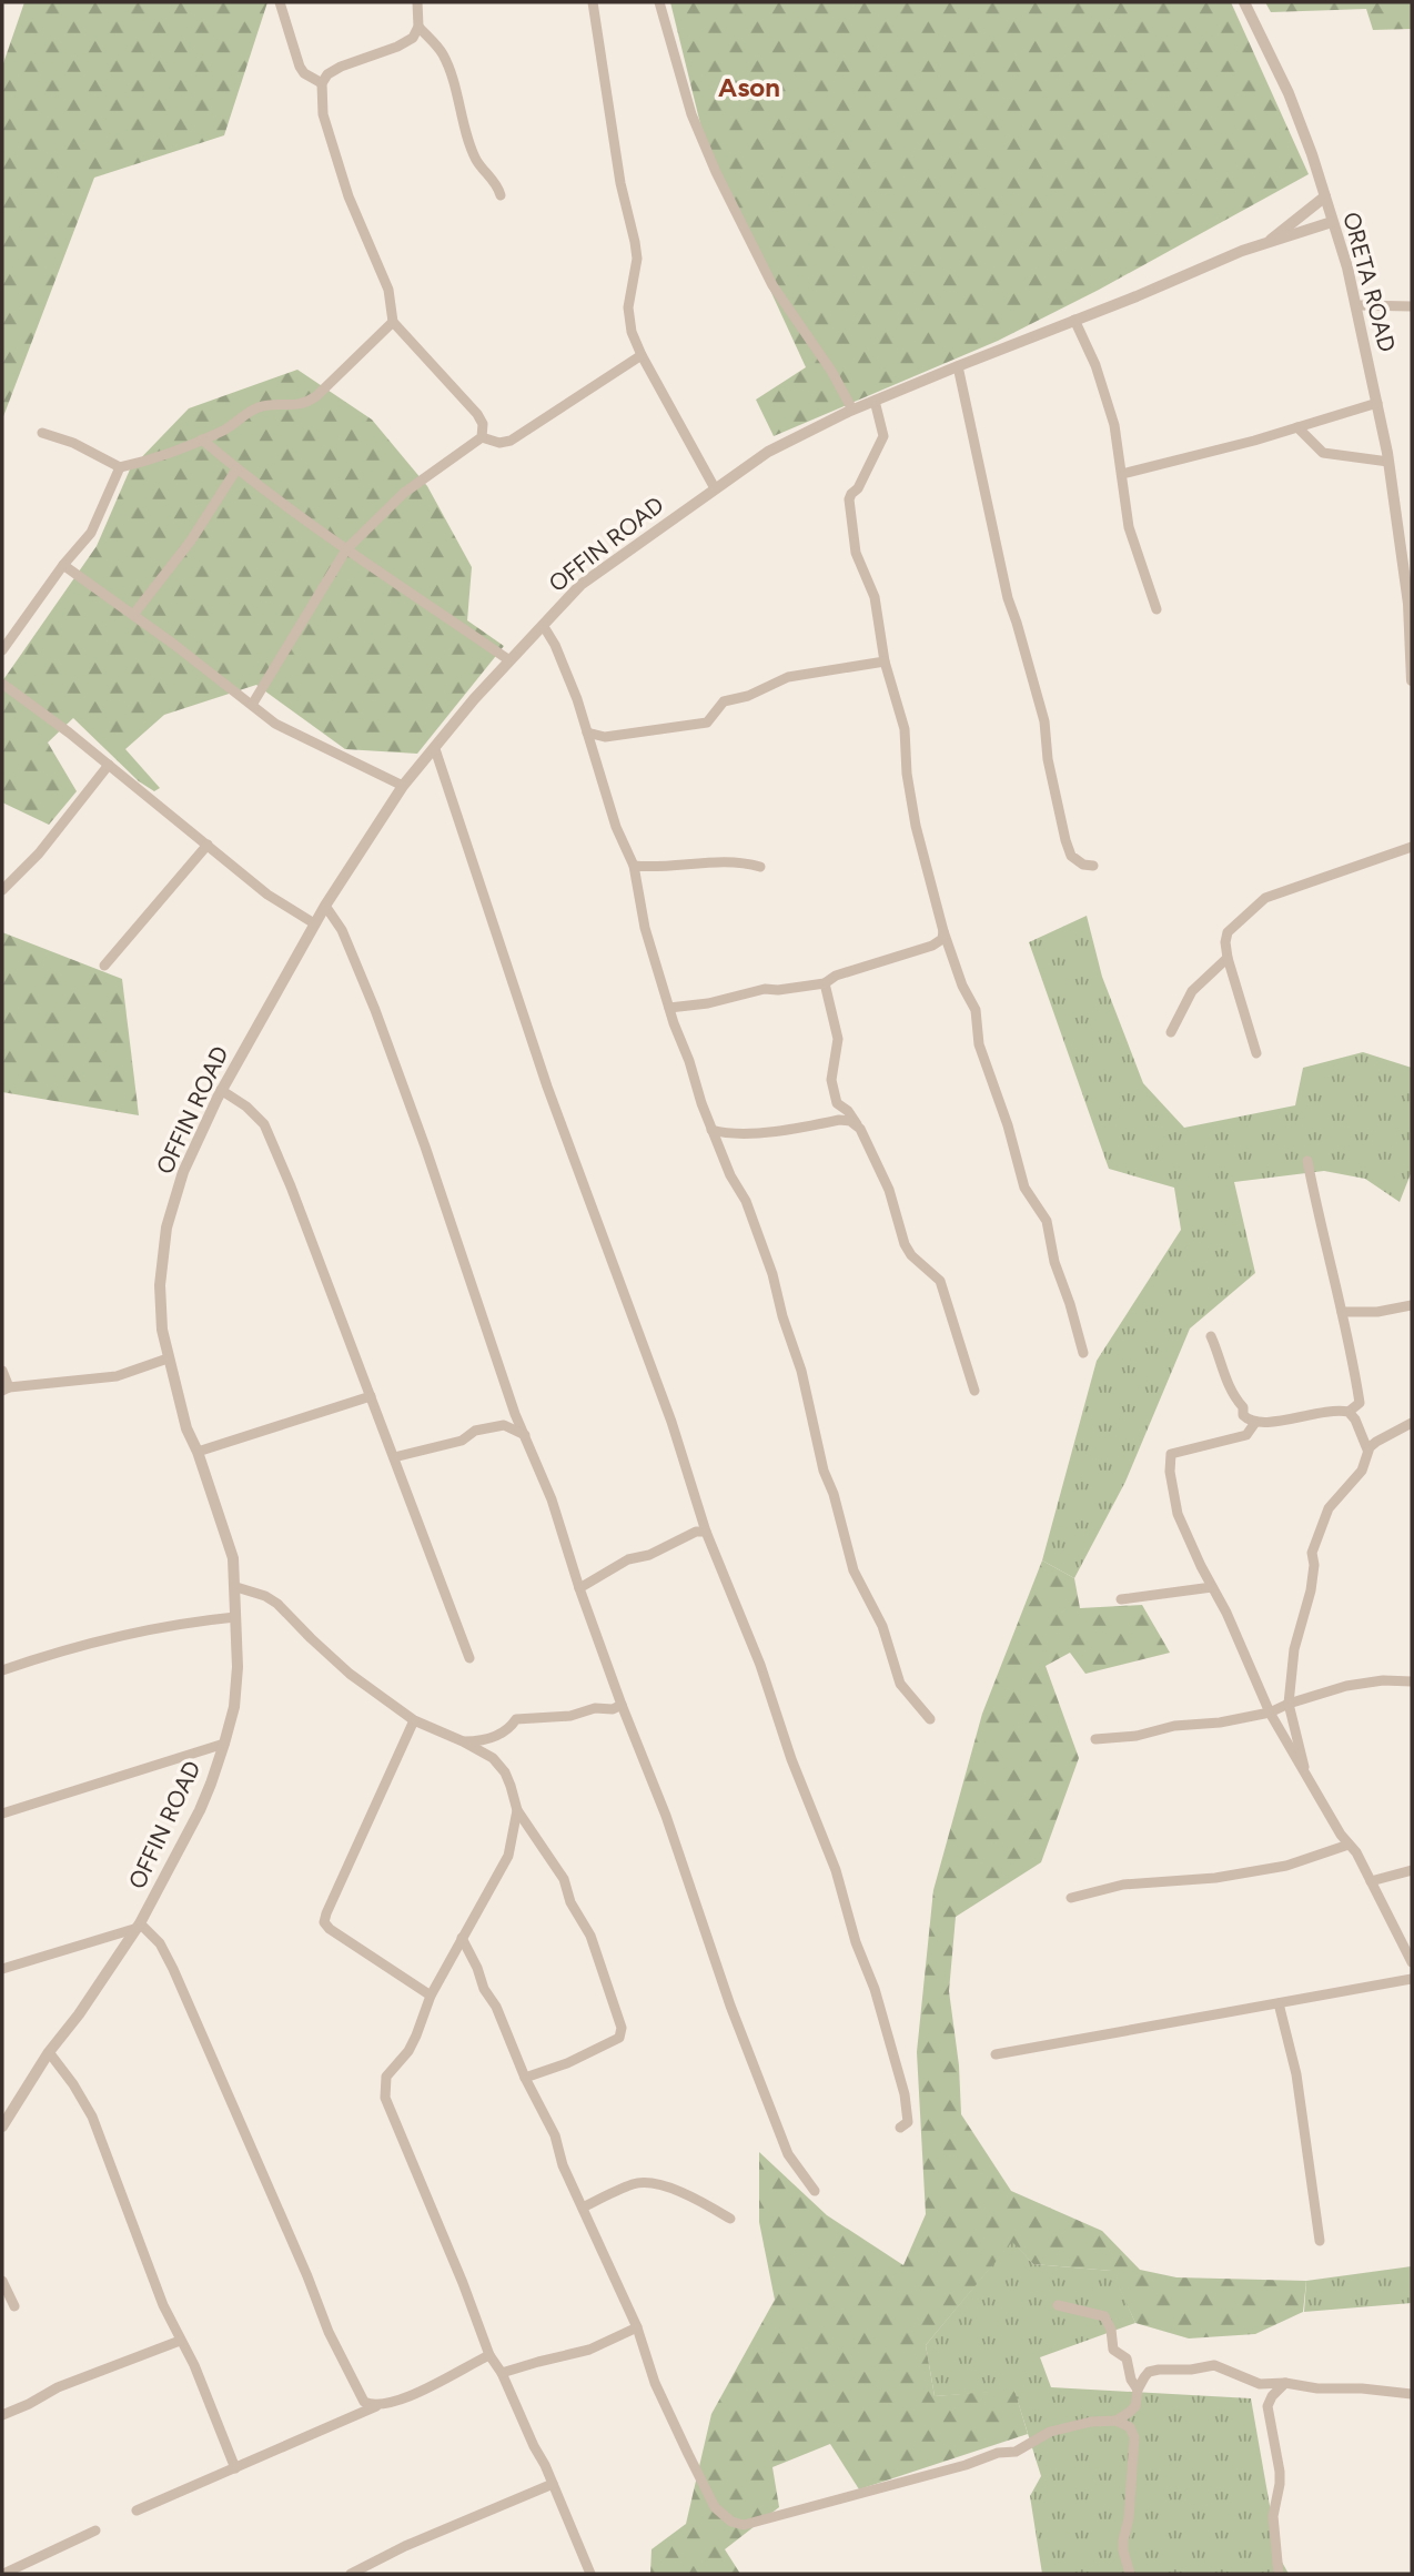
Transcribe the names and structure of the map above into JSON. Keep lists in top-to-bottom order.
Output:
{
  "streets": {
    "street": ["ORETA ROAD", "OFFIN ROAD"]
  },
  "districts": ["Ason"]
}
